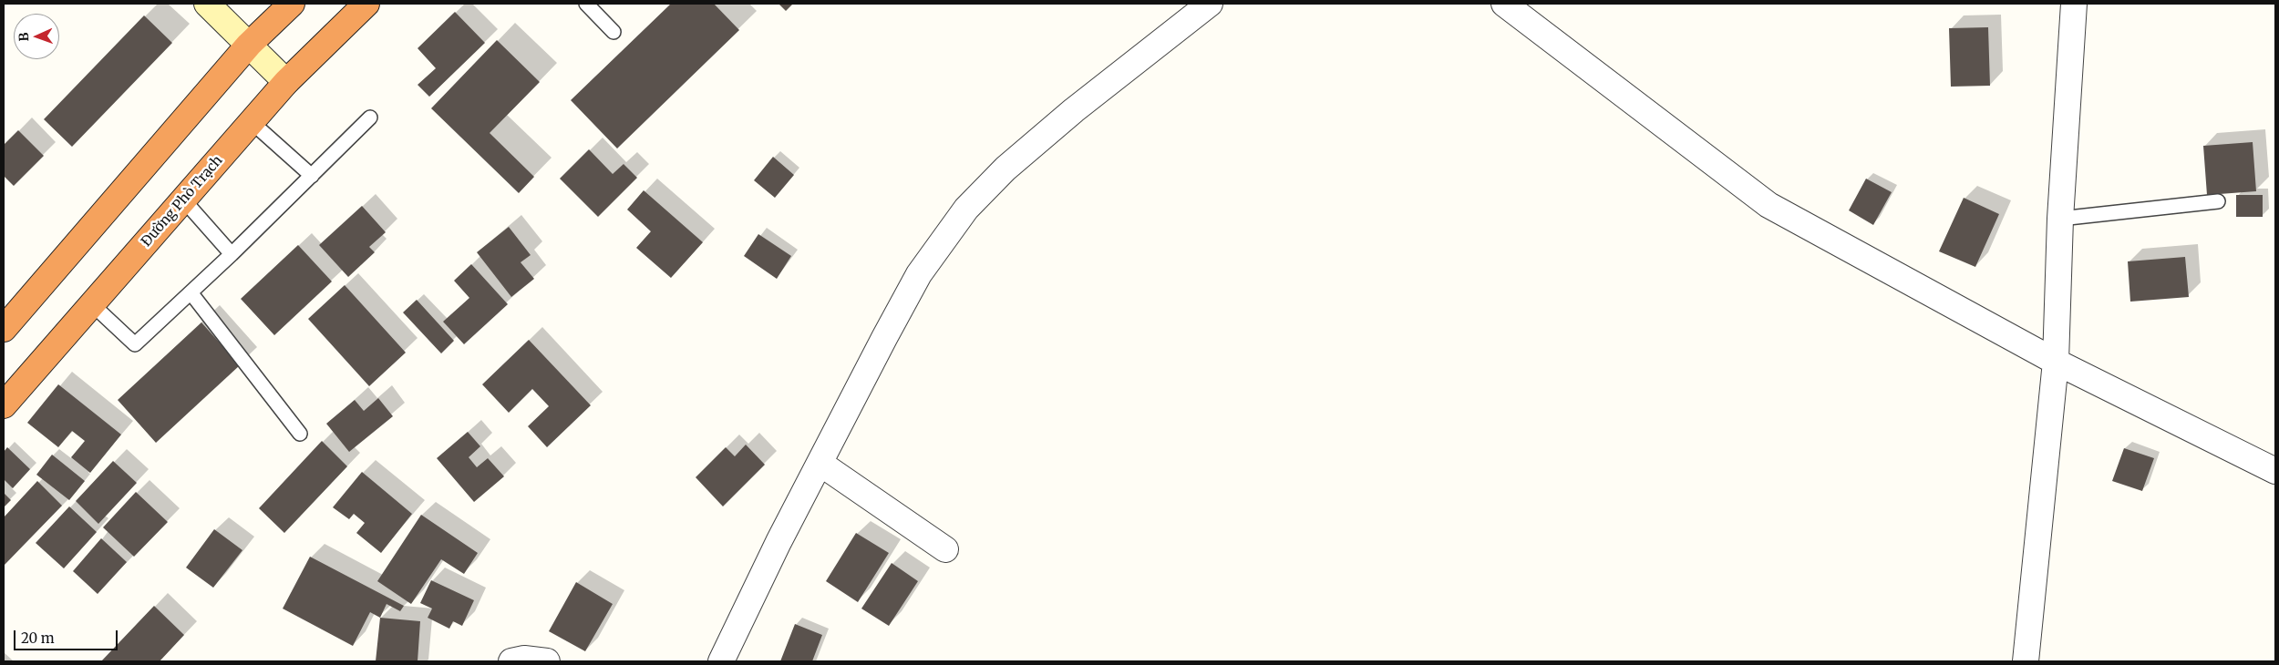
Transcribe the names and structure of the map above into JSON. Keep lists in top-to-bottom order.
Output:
{
  "streets": {
    "highway": ["Đường Phò Trạch"]
  },
  "scale_bar": "20 m",
  "north": "left"
}
